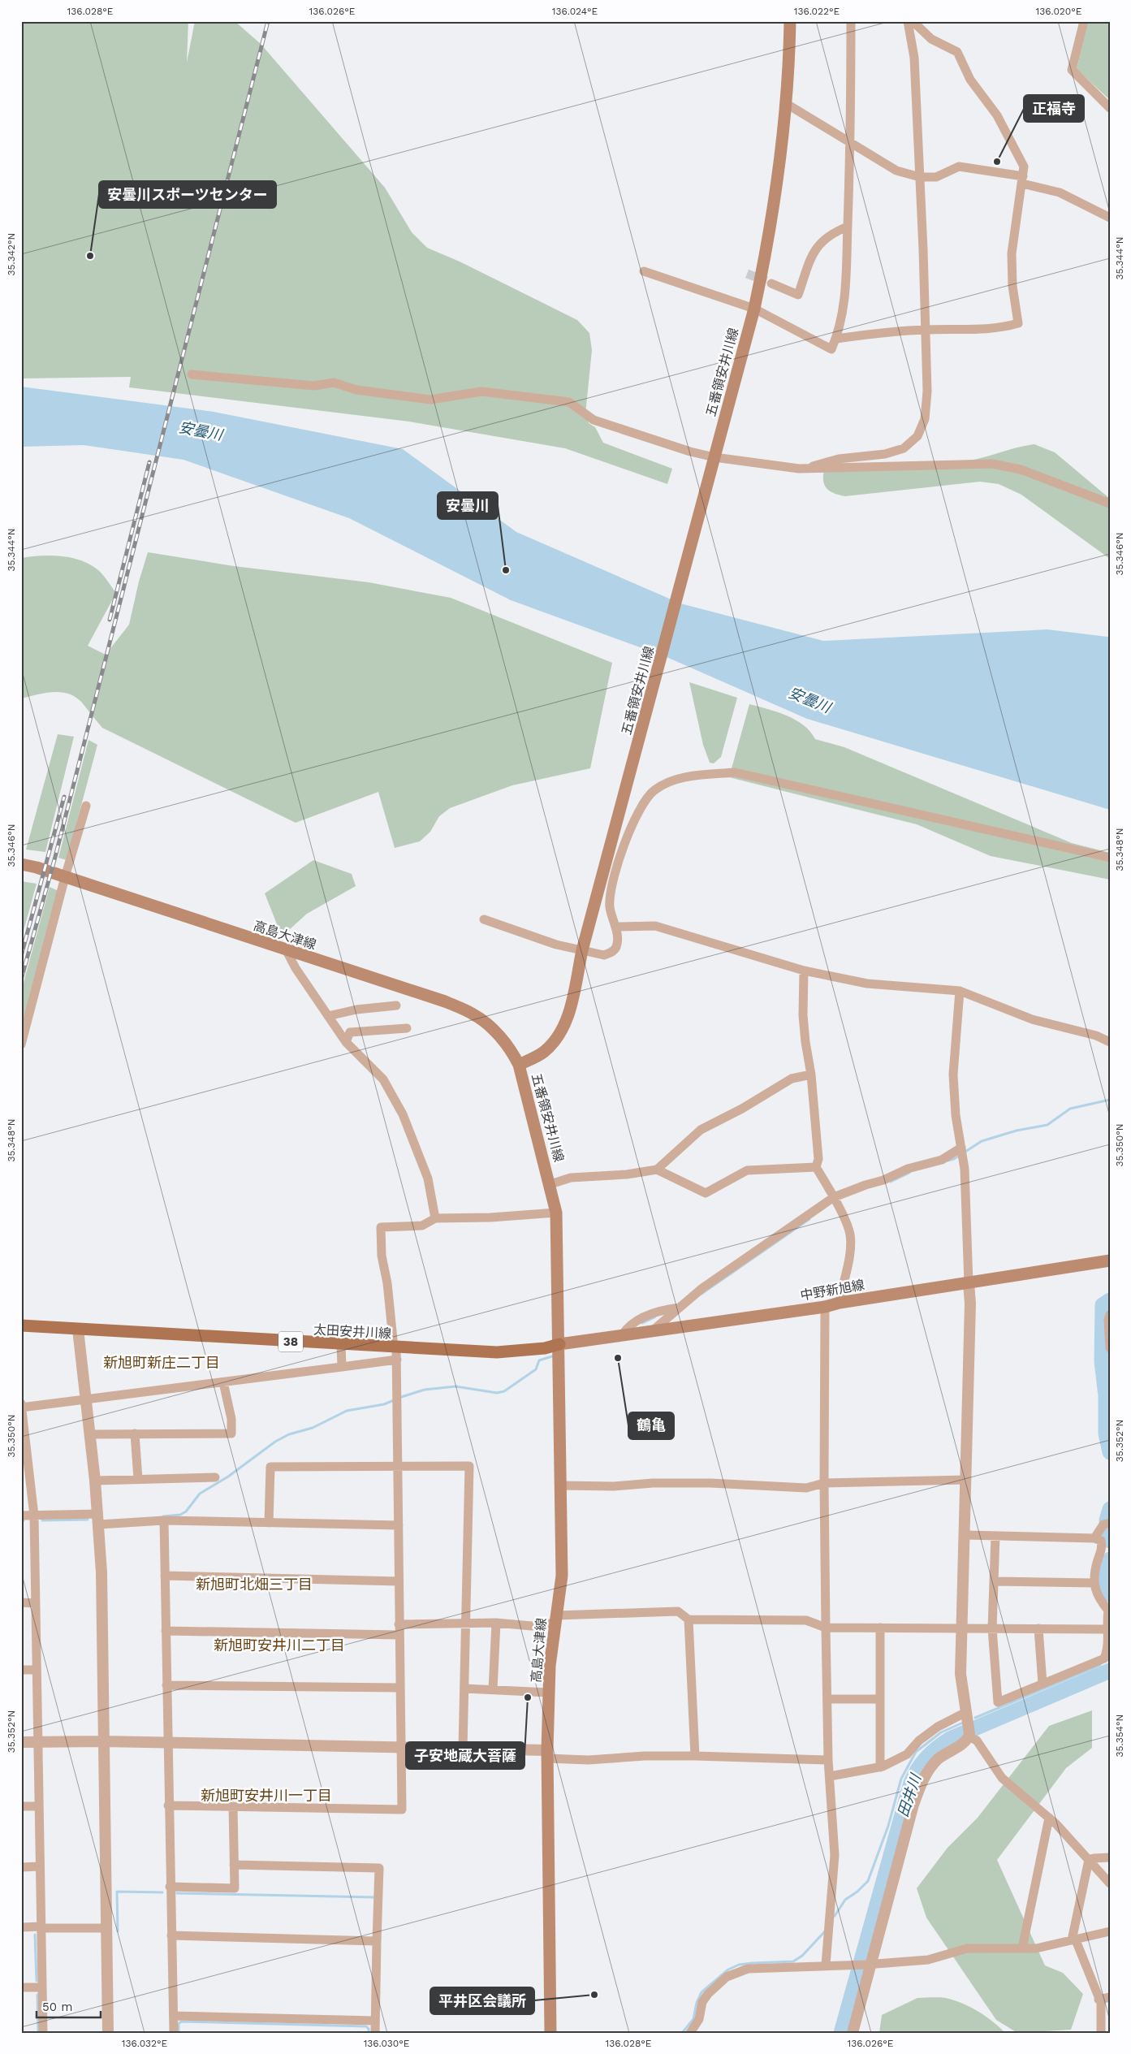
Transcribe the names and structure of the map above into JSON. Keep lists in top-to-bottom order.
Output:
{
  "streets": {
    "main road": [
      "五番領安井川線",
      "高島大津線",
      "中野新旭線",
      "太田安井川線",
      "38"
    ]
  },
  "crossings": [
    ["五番領安井川線", "高島大津線"],
    ["五番領安井川線", "中野新旭線"],
    ["五番領安井川線", "太田安井川線"],
    ["高島大津線", "中野新旭線"],
    ["高島大津線", "太田安井川線"],
    ["中野新旭線", "太田安井川線"]
  ],
  "districts": [
    "新旭町新庄二丁目",
    "新旭町北畑三丁目",
    "新旭町安井川二丁目",
    "新旭町安井川一丁目"
  ],
  "water": ["安曇川", "田井川"],
  "places": [
    "正福寺",
    "安曇川スポーツセンター",
    "安曇川",
    "鶴亀",
    "子安地蔵大菩薩",
    "平井区会議所"
  ],
  "scale_bar": "50 m",
  "coordinates": [
    "136.028°E",
    "136.026°E",
    "136.024°E",
    "136.022°E",
    "136.020°E",
    "35.342°N",
    "35.344°N",
    "35.346°N",
    "35.348°N",
    "35.350°N",
    "35.352°N",
    "35.354°N",
    "136.032°E",
    "136.030°E"
  ]
}
